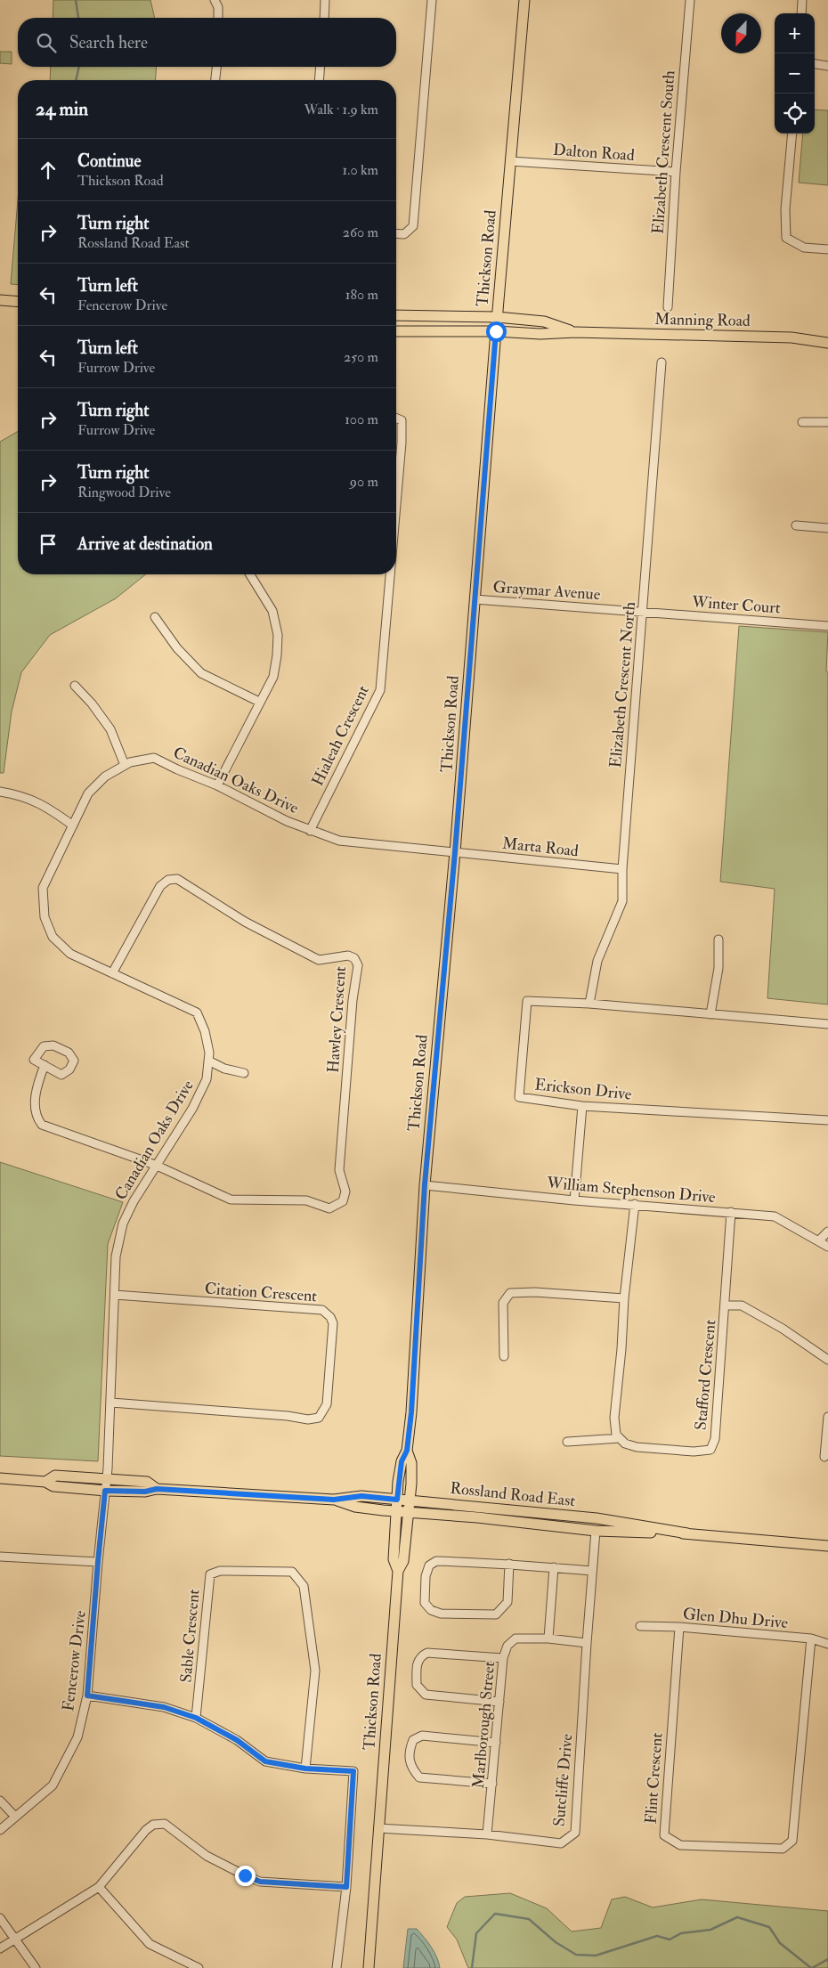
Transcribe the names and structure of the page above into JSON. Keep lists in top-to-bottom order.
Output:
{
  "streets": {
    "main road": ["Thickson Road", "Manning Road", "Rossland Road East"],
    "street": [
      "Dalton Road",
      "Elizabeth Crescent South",
      "Graymar Avenue",
      "Winter Court",
      "Elizabeth Crescent North",
      "Hialeah Crescent",
      "Canadian Oaks Drive",
      "Marta Road",
      "Hawley Crescent",
      "Erickson Drive",
      "William Stephenson Drive",
      "Citation Crescent",
      "Stafford Crescent",
      "Glen Dhu Drive",
      "Sable Crescent",
      "Fencerow Drive",
      "Marlborough Street",
      "Flint Crescent",
      "Sutcliffe Drive"
    ]
  },
  "crossings": [
    ["Dalton Road", "Elizabeth Crescent South"],
    ["Dalton Road", "Thickson Road"],
    ["Thickson Road", "Manning Road"],
    ["Thickson Road", "Graymar Avenue"],
    ["Thickson Road", "Canadian Oaks Drive"],
    ["Thickson Road", "Marta Road"],
    ["Thickson Road", "William Stephenson Drive"],
    ["Thickson Road", "Rossland Road East"],
    ["Thickson Road", "Sutcliffe Drive"],
    ["Graymar Avenue", "Winter Court"],
    ["Graymar Avenue", "Elizabeth Crescent North"],
    ["Winter Court", "Elizabeth Crescent North"],
    ["Elizabeth Crescent North", "Marta Road"],
    ["Elizabeth Crescent North", "Erickson Drive"],
    ["Hialeah Crescent", "Canadian Oaks Drive"],
    ["Canadian Oaks Drive", "Marta Road"],
    ["Canadian Oaks Drive", "Hawley Crescent"],
    ["Canadian Oaks Drive", "Citation Crescent"],
    ["Canadian Oaks Drive", "Rossland Road East"],
    ["Canadian Oaks Drive", "Fencerow Drive"],
    ["William Stephenson Drive", "Stafford Crescent"],
    ["Rossland Road East", "Fencerow Drive"],
    ["Rossland Road East", "Sutcliffe Drive"],
    ["Glen Dhu Drive", "Flint Crescent"],
    ["Marlborough Street", "Sutcliffe Drive"]
  ],
  "north": "bottom",
  "page": {
    "map_buttons": ["+", "−"],
    "search": "Search here",
    "heading": ["24 min", "Walk · 1.9 km"],
    "list": [
      ["Continue", "Thickson Road", "1.0 km"],
      ["Turn right", "Rossland Road East", "260 m"],
      ["Turn left", "Fencerow Drive", "180 m"],
      ["Turn left", "Furrow Drive", "250 m"],
      ["Turn right", "Furrow Drive", "100 m"],
      ["Turn right", "Ringwood Drive", "90 m"],
      "Arrive at destination"
    ]
  }
}
